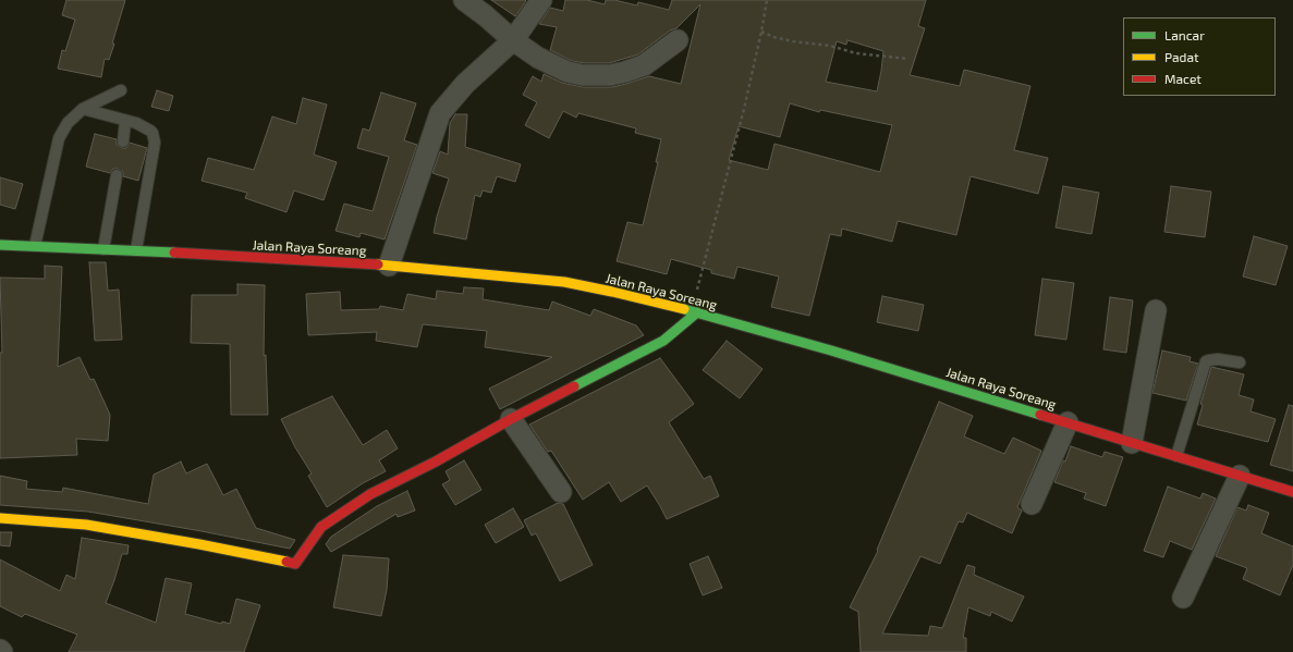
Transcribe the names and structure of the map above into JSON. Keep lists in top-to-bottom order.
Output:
{
  "streets": {
    "main road": ["Jalan Raya Soreang"]
  },
  "legend": ["Lancar", "Padat", "Macet"]
}
